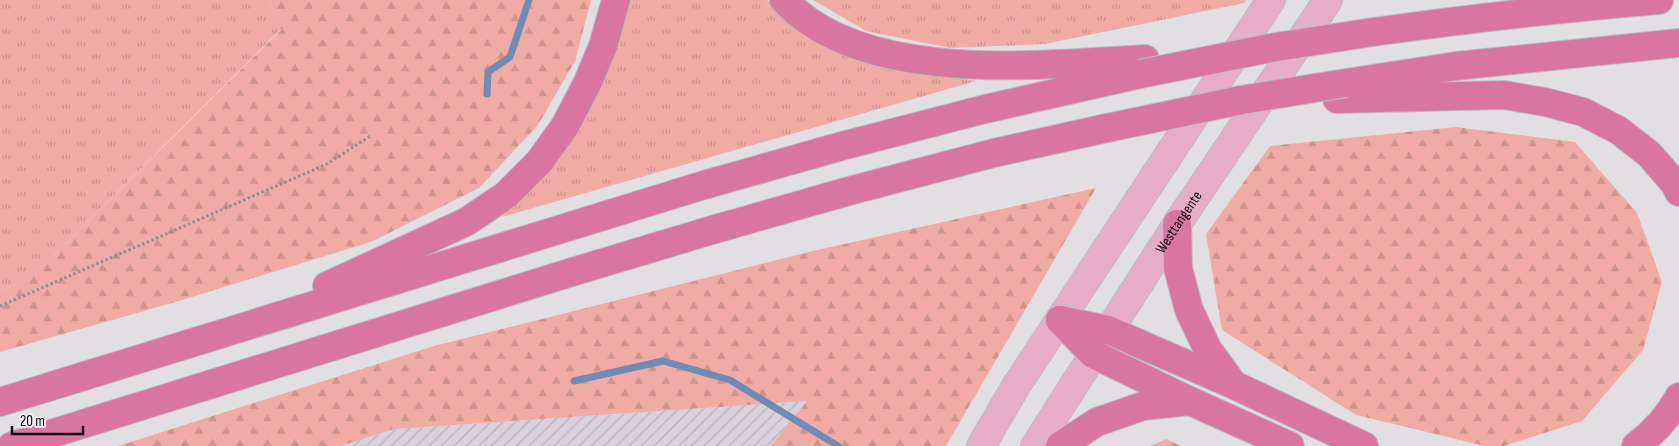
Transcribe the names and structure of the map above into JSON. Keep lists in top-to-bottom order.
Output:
{
  "streets": {
    "main road": ["Westtangente"]
  },
  "scale_bar": "20 m"
}
